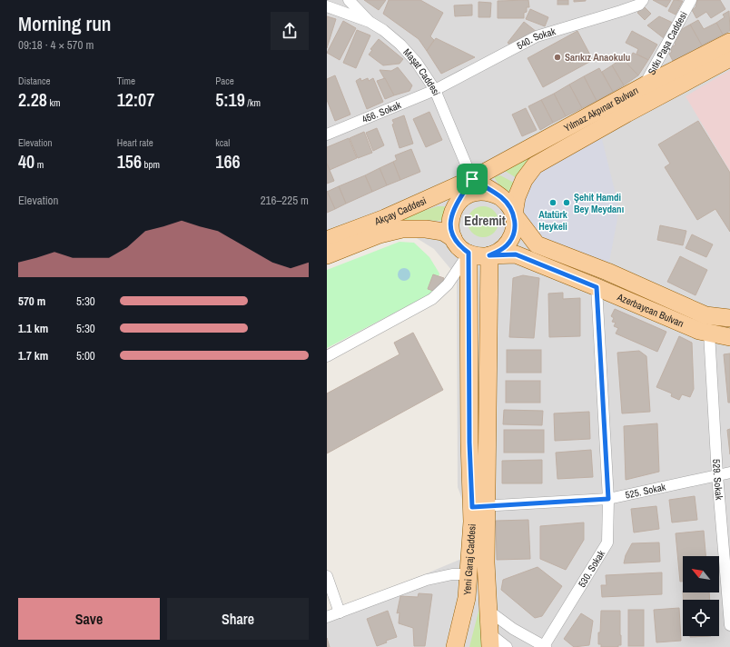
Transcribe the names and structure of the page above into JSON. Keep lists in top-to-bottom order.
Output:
{
  "streets": {
    "main road": [
      "Yılmaz Akpınar Bulvarı",
      "Akçay Caddesi",
      "Azerbaycan Bulvarı",
      "Yeni Garaj Caddesi"
    ],
    "street": [
      "540. Sokak",
      "Sıtkı Paşa Caddesi",
      "Maşat Caddesi",
      "456. Sokak",
      "529. Sokak",
      "525. Sokak",
      "530. Sokak"
    ]
  },
  "crossings": [
    ["540. Sokak", "Maşat Caddesi"],
    ["540. Sokak", "456. Sokak"],
    ["Sıtkı Paşa Caddesi", "Yılmaz Akpınar Bulvarı"],
    ["Maşat Caddesi", "Yılmaz Akpınar Bulvarı"],
    ["Maşat Caddesi", "456. Sokak"],
    ["Maşat Caddesi", "Akçay Caddesi"],
    ["Yılmaz Akpınar Bulvarı", "Akçay Caddesi"],
    ["Yılmaz Akpınar Bulvarı", "Azerbaycan Bulvarı"],
    ["Yılmaz Akpınar Bulvarı", "Yeni Garaj Caddesi"],
    ["Akçay Caddesi", "Azerbaycan Bulvarı"],
    ["Akçay Caddesi", "Yeni Garaj Caddesi"],
    ["Azerbaycan Bulvarı", "529. Sokak"],
    ["Azerbaycan Bulvarı", "Yeni Garaj Caddesi"],
    ["Azerbaycan Bulvarı", "530. Sokak"],
    ["529. Sokak", "525. Sokak"],
    ["525. Sokak", "Yeni Garaj Caddesi"],
    ["525. Sokak", "530. Sokak"]
  ],
  "districts": ["Edremit"],
  "places": ["Sarıkız Anaokulu", "Atatürk Heykeli", "Şehit Hamdi Bey Meydanı"],
  "north": "top left",
  "page": {
    "heading": ["Morning run", "09:18 · 4 × 570 m"],
    "stats": [
      ["Distance", "2.28 km"],
      ["Time", "12:07"],
      ["Pace", "5:19 /km"],
      ["Elevation", "40 m"],
      ["Heart rate", "156 bpm"],
      ["kcal", "166"]
    ],
    "chart": ["Elevation", "216–225 m"],
    "list": [
      {
        "name": "570 m",
        "note": "5:30"
      },
      {
        "name": "1.1 km",
        "note": "5:30"
      },
      {
        "name": "1.7 km",
        "note": "5:00"
      }
    ],
    "buttons": ["Save", "Share"]
  }
}
